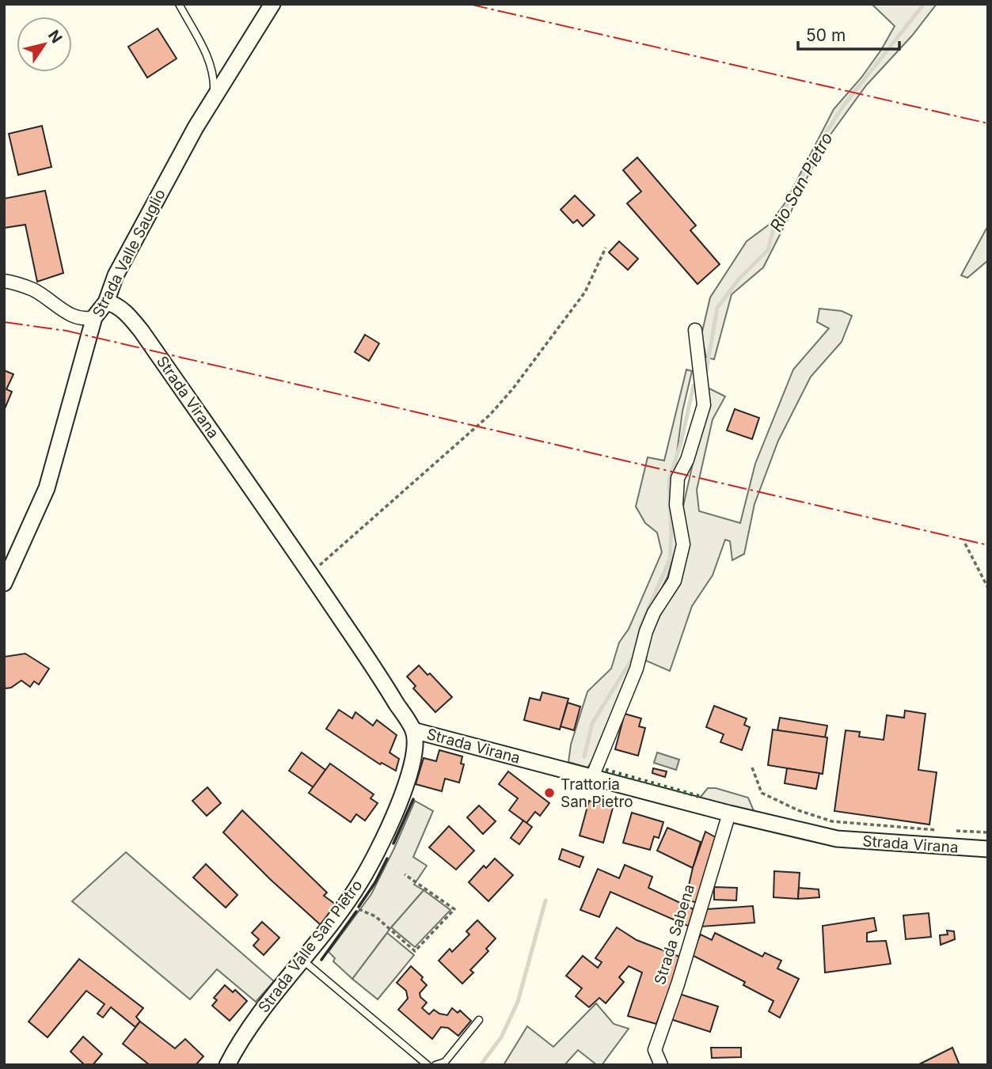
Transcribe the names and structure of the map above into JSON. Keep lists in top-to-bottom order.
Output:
{
  "streets": {
    "street": [
      "Strada Valle Sauglio",
      "Strada Virana",
      "Strada Sabena",
      "Strada Valle San Pietro"
    ]
  },
  "crossings": [
    ["Strada Valle Sauglio", "Strada Virana"],
    ["Strada Virana", "Strada Sabena"],
    ["Strada Virana", "Strada Valle San Pietro"]
  ],
  "water": ["Rio San Pietro"],
  "places": ["Trattoria San Pietro"],
  "scale_bar": "50 m",
  "north": "top right"
}
